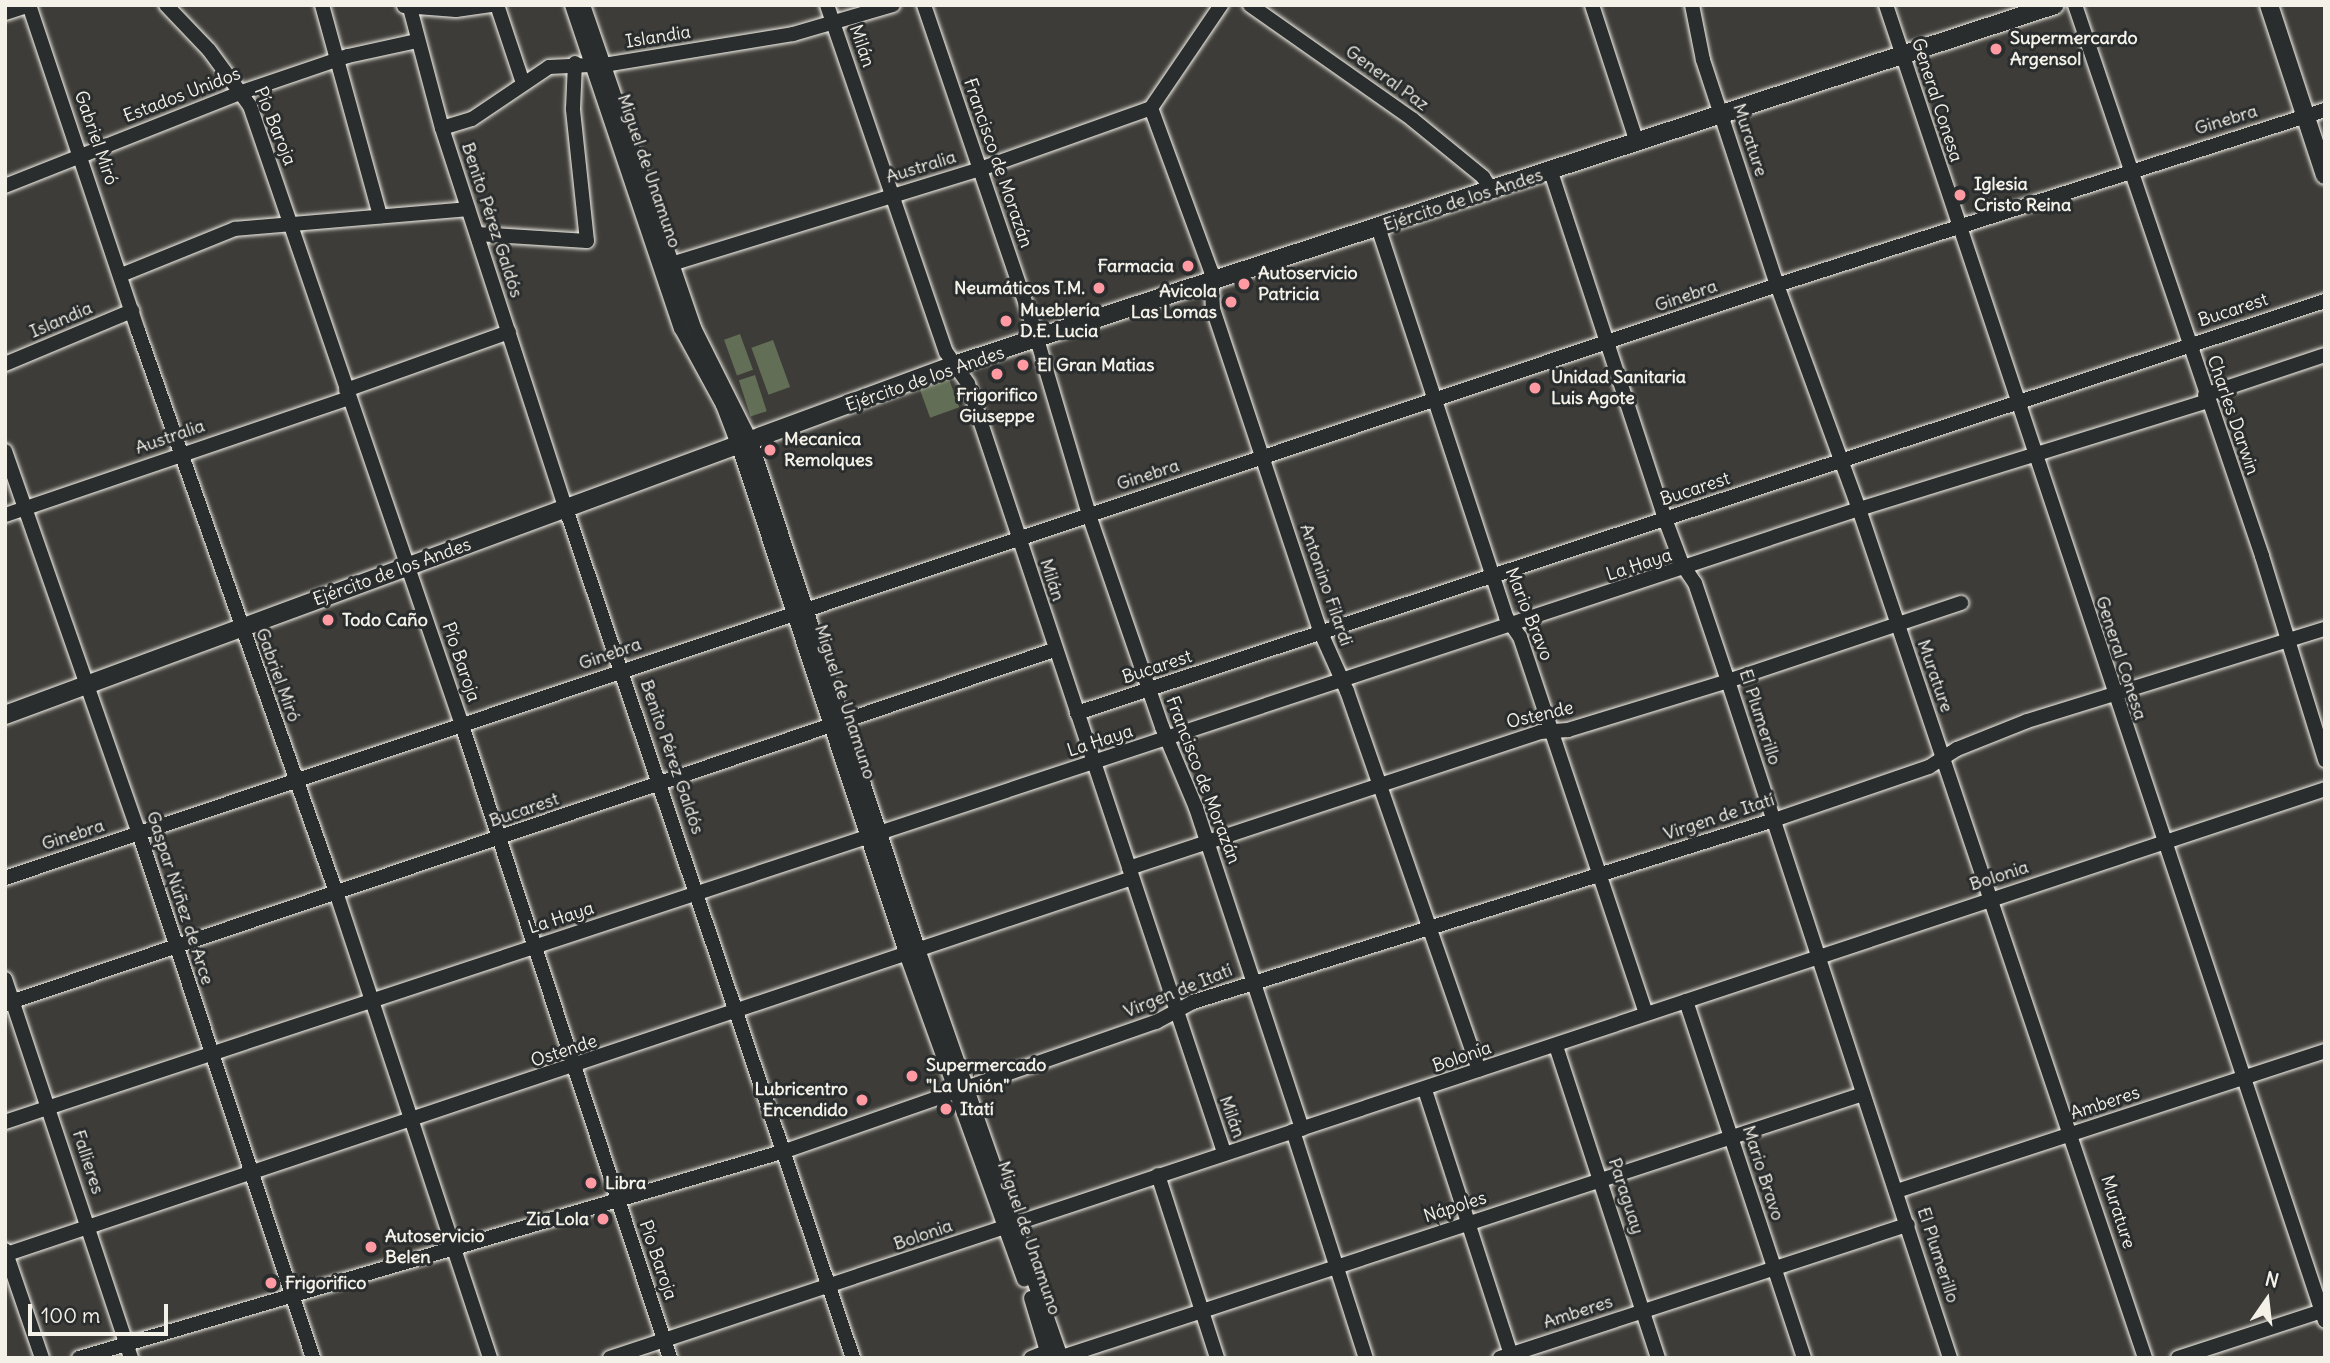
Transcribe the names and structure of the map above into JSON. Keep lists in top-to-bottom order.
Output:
{
  "streets": {
    "main road": ["Ejército de los Andes"],
    "street": [
      "Islandia",
      "Milán",
      "General Paz",
      "Estados Unidos",
      "General Conesa",
      "Ginebra",
      "Pío Baroja",
      "Gabriel Miró",
      "Murature",
      "Francisco de Morazán",
      "Australia",
      "Miguel de Unamuno",
      "Benito Pérez Galdós",
      "Bucarest",
      "Charles Darwin",
      "La Haya",
      "Antonino Filardi",
      "Mario Bravo",
      "Ostende",
      "El Plumerillo",
      "Virgen de Itatí",
      "Bolonia",
      "Gaspar Núñez de Arce",
      "Amberes",
      "Fallieres",
      "Paraguay",
      "Nápoles"
    ]
  },
  "crossings": [
    ["Islandia", "Milán"],
    ["Islandia", "Gabriel Miró"],
    ["Islandia", "Miguel de Unamuno"],
    ["Islandia", "Benito Pérez Galdós"],
    ["Milán", "Ginebra"],
    ["Milán", "Australia"],
    ["Milán", "Ejército de los Andes"],
    ["Milán", "Bucarest"],
    ["Milán", "La Haya"],
    ["Milán", "Ostende"],
    ["Milán", "Virgen de Itatí"],
    ["Milán", "Bolonia"],
    ["General Paz", "Ejército de los Andes"],
    ["Estados Unidos", "Pío Baroja"],
    ["Estados Unidos", "Gabriel Miró"],
    ["Estados Unidos", "Benito Pérez Galdós"],
    ["General Conesa", "Ginebra"],
    ["General Conesa", "Ejército de los Andes"],
    ["General Conesa", "Bucarest"],
    ["General Conesa", "La Haya"],
    ["General Conesa", "Virgen de Itatí"],
    ["General Conesa", "Bolonia"],
    ["General Conesa", "Amberes"],
    ["Ginebra", "Pío Baroja"],
    ["Ginebra", "Gabriel Miró"],
    ["Ginebra", "Murature"],
    ["Ginebra", "Francisco de Morazán"],
    ["Ginebra", "Miguel de Unamuno"],
    ["Ginebra", "Benito Pérez Galdós"],
    ["Ginebra", "Charles Darwin"],
    ["Ginebra", "Antonino Filardi"],
    ["Ginebra", "Mario Bravo"],
    ["Ginebra", "El Plumerillo"],
    ["Ginebra", "Gaspar Núñez de Arce"],
    ["Pío Baroja", "Australia"],
    ["Pío Baroja", "Ejército de los Andes"],
    ["Pío Baroja", "Bucarest"],
    ["Pío Baroja", "La Haya"],
    ["Pío Baroja", "Ostende"],
    ["Pío Baroja", "Virgen de Itatí"],
    ["Pío Baroja", "Bolonia"],
    ["Gabriel Miró", "Australia"],
    ["Gabriel Miró", "Ejército de los Andes"],
    ["Gabriel Miró", "Bucarest"],
    ["Gabriel Miró", "La Haya"],
    ["Gabriel Miró", "Ostende"],
    ["Gabriel Miró", "Virgen de Itatí"],
    ["Murature", "Ejército de los Andes"],
    ["Murature", "Bucarest"],
    ["Murature", "La Haya"],
    ["Murature", "Ostende"],
    ["Murature", "Virgen de Itatí"],
    ["Murature", "Bolonia"],
    ["Murature", "Amberes"],
    ["Francisco de Morazán", "Australia"],
    ["Francisco de Morazán", "Ejército de los Andes"],
    ["Francisco de Morazán", "Bucarest"],
    ["Francisco de Morazán", "La Haya"],
    ["Francisco de Morazán", "Ostende"],
    ["Francisco de Morazán", "Virgen de Itatí"],
    ["Francisco de Morazán", "Bolonia"],
    ["Francisco de Morazán", "Nápoles"],
    ["Australia", "Miguel de Unamuno"],
    ["Australia", "Benito Pérez Galdós"],
    ["Australia", "Antonino Filardi"],
    ["Australia", "Gaspar Núñez de Arce"],
    ["Miguel de Unamuno", "Ejército de los Andes"],
    ["Miguel de Unamuno", "Bucarest"],
    ["Miguel de Unamuno", "La Haya"],
    ["Miguel de Unamuno", "Ostende"],
    ["Miguel de Unamuno", "Virgen de Itatí"],
    ["Miguel de Unamuno", "Bolonia"],
    ["Miguel de Unamuno", "Nápoles"],
    ["Ejército de los Andes", "Benito Pérez Galdós"],
    ["Ejército de los Andes", "Antonino Filardi"],
    ["Ejército de los Andes", "Mario Bravo"],
    ["Ejército de los Andes", "El Plumerillo"],
    ["Ejército de los Andes", "Gaspar Núñez de Arce"],
    ["Benito Pérez Galdós", "Bucarest"],
    ["Benito Pérez Galdós", "La Haya"],
    ["Benito Pérez Galdós", "Ostende"],
    ["Benito Pérez Galdós", "Virgen de Itatí"],
    ["Benito Pérez Galdós", "Bolonia"],
    ["Bucarest", "Charles Darwin"],
    ["Bucarest", "Antonino Filardi"],
    ["Bucarest", "Mario Bravo"],
    ["Bucarest", "El Plumerillo"],
    ["Bucarest", "Gaspar Núñez de Arce"],
    ["Bucarest", "Fallieres"],
    ["Charles Darwin", "La Haya"],
    ["Charles Darwin", "Virgen de Itatí"],
    ["La Haya", "Antonino Filardi"],
    ["La Haya", "Mario Bravo"],
    ["La Haya", "El Plumerillo"],
    ["La Haya", "Gaspar Núñez de Arce"],
    ["La Haya", "Fallieres"],
    ["Antonino Filardi", "Ostende"],
    ["Antonino Filardi", "Virgen de Itatí"],
    ["Antonino Filardi", "Bolonia"],
    ["Mario Bravo", "Ostende"],
    ["Mario Bravo", "Virgen de Itatí"],
    ["Mario Bravo", "Bolonia"],
    ["Mario Bravo", "Amberes"],
    ["Mario Bravo", "Nápoles"],
    ["Ostende", "El Plumerillo"],
    ["Ostende", "Gaspar Núñez de Arce"],
    ["Ostende", "Fallieres"],
    ["El Plumerillo", "Virgen de Itatí"],
    ["El Plumerillo", "Bolonia"],
    ["El Plumerillo", "Amberes"],
    ["El Plumerillo", "Nápoles"],
    ["Virgen de Itatí", "Gaspar Núñez de Arce"],
    ["Virgen de Itatí", "Fallieres"],
    ["Bolonia", "Paraguay"],
    ["Amberes", "Paraguay"],
    ["Paraguay", "Nápoles"]
  ],
  "places": [
    "Supermercardo Argensol",
    "Iglesia Cristo Reina",
    "Farmacia",
    "Autoservicio Patricia",
    "Neumáticos T.M.",
    "Avicola Las Lomas",
    "Mueblería D.E. Lucia",
    "El Gran Matias",
    "Frigorifico Giuseppe",
    "Unidad Sanitaria Luis Agote",
    "Mecanica Remolques",
    "Todo Caño",
    "Supermercado \"La Unión\"",
    "Lubricentro Encendido",
    "Itatí",
    "Libra",
    "Zia Lola",
    "Autoservicio Belen",
    "Frigorifico"
  ],
  "scale_bar": "100 m",
  "north": "top"
}
